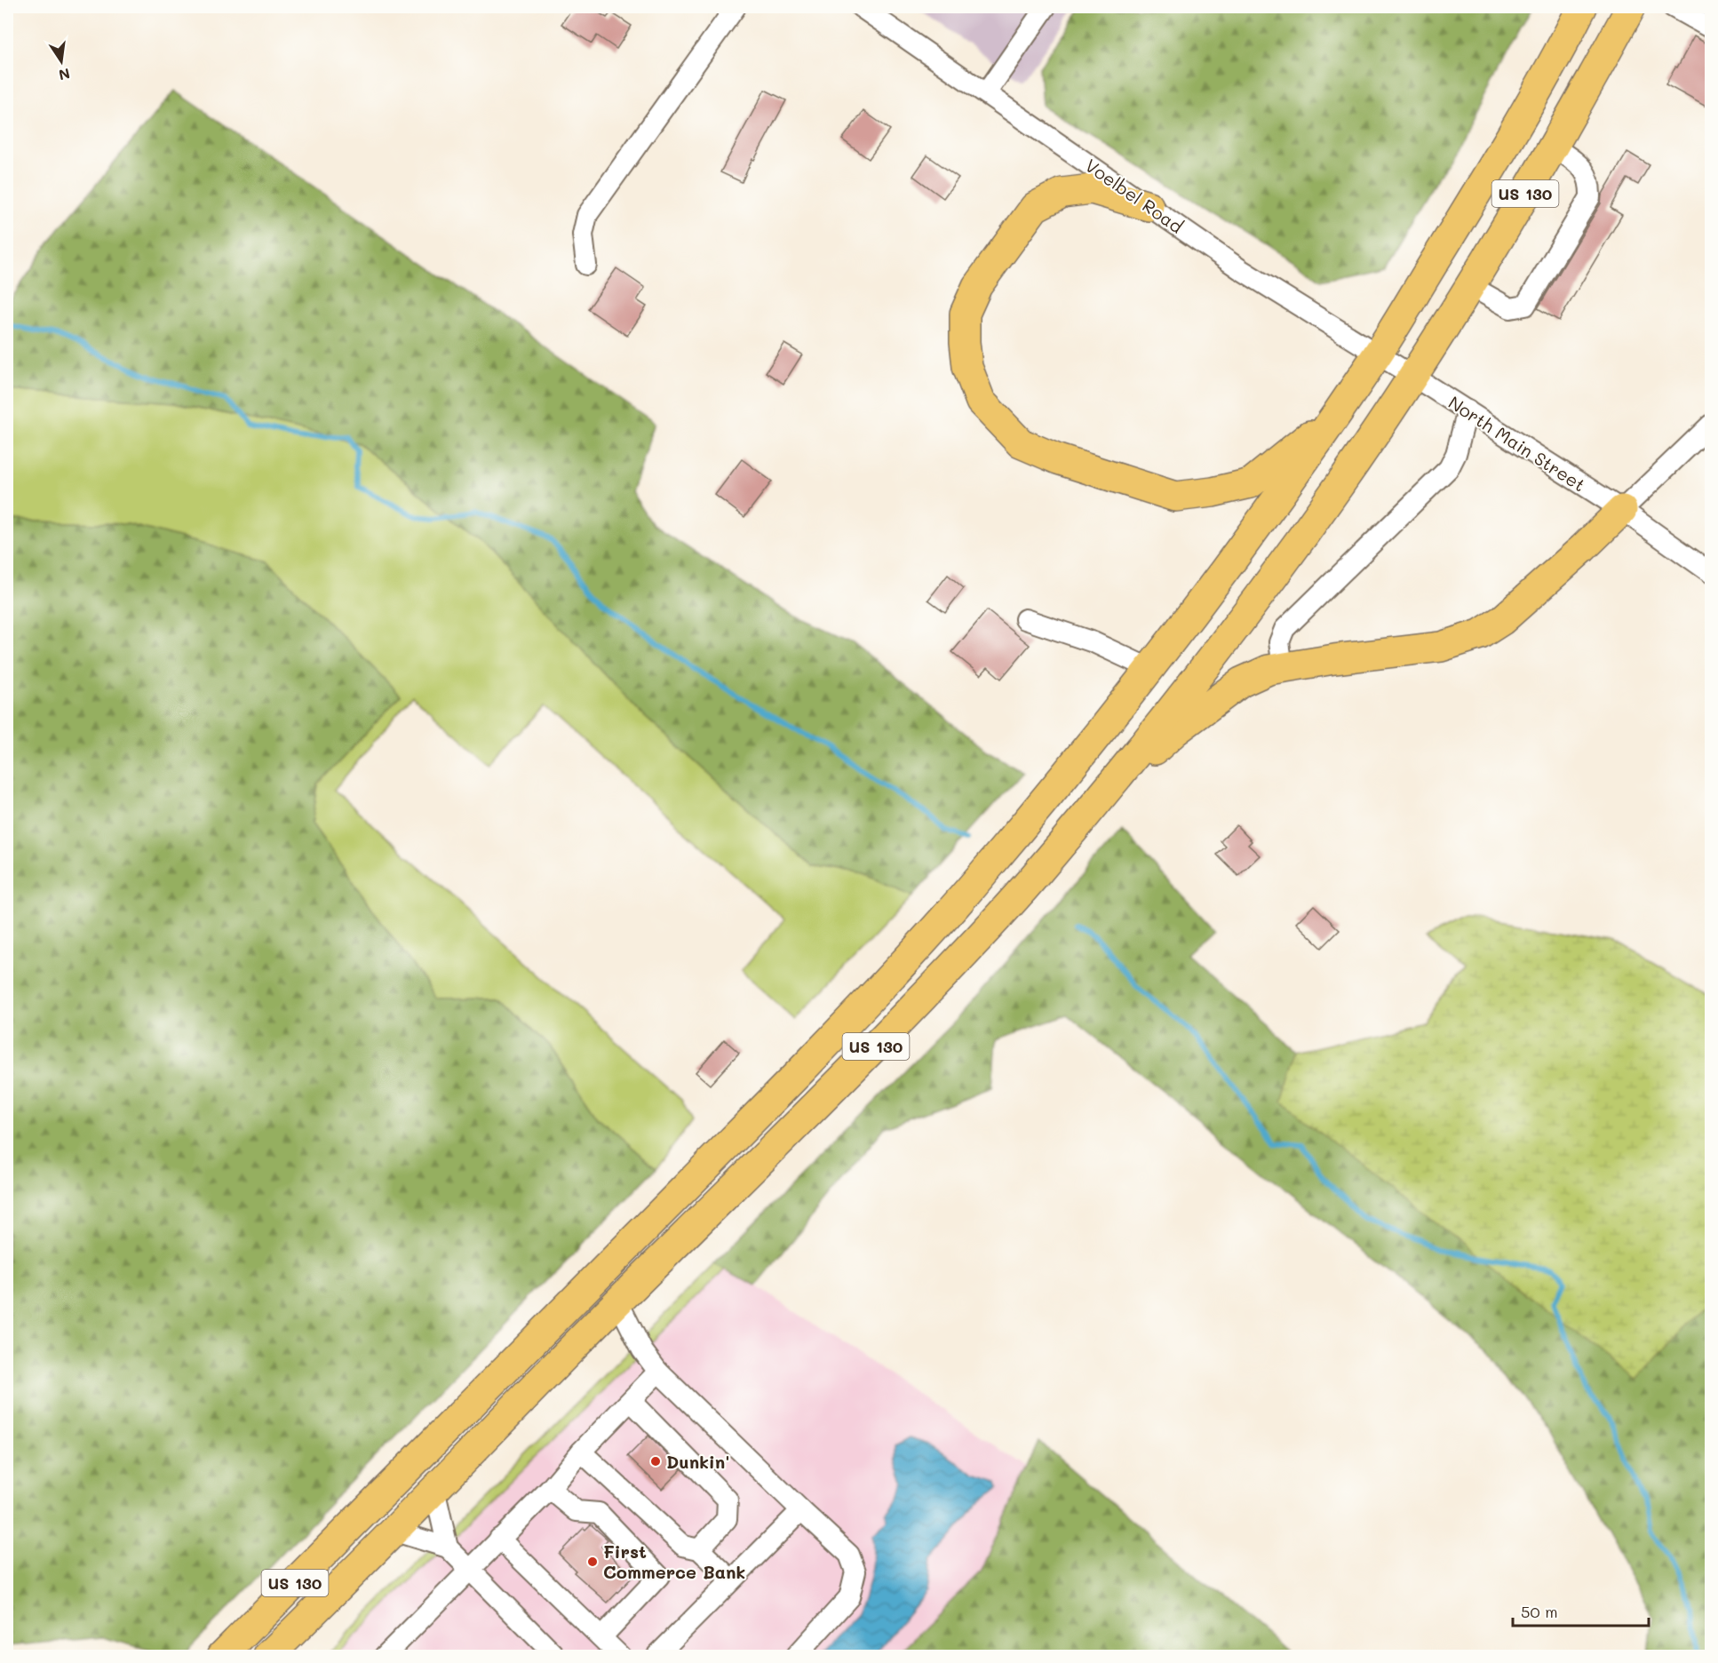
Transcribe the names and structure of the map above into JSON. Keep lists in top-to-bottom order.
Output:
{
  "streets": {
    "highway": ["US 130"],
    "street": ["Voelbel Road", "North Main Street"]
  },
  "crossings": [
    ["US 130", "Voelbel Road"],
    ["US 130", "North Main Street"],
    ["Voelbel Road", "North Main Street"]
  ],
  "places": ["Dunkin'", "First Commerce Bank"],
  "scale_bar": "50 m",
  "north": "bottom"
}
